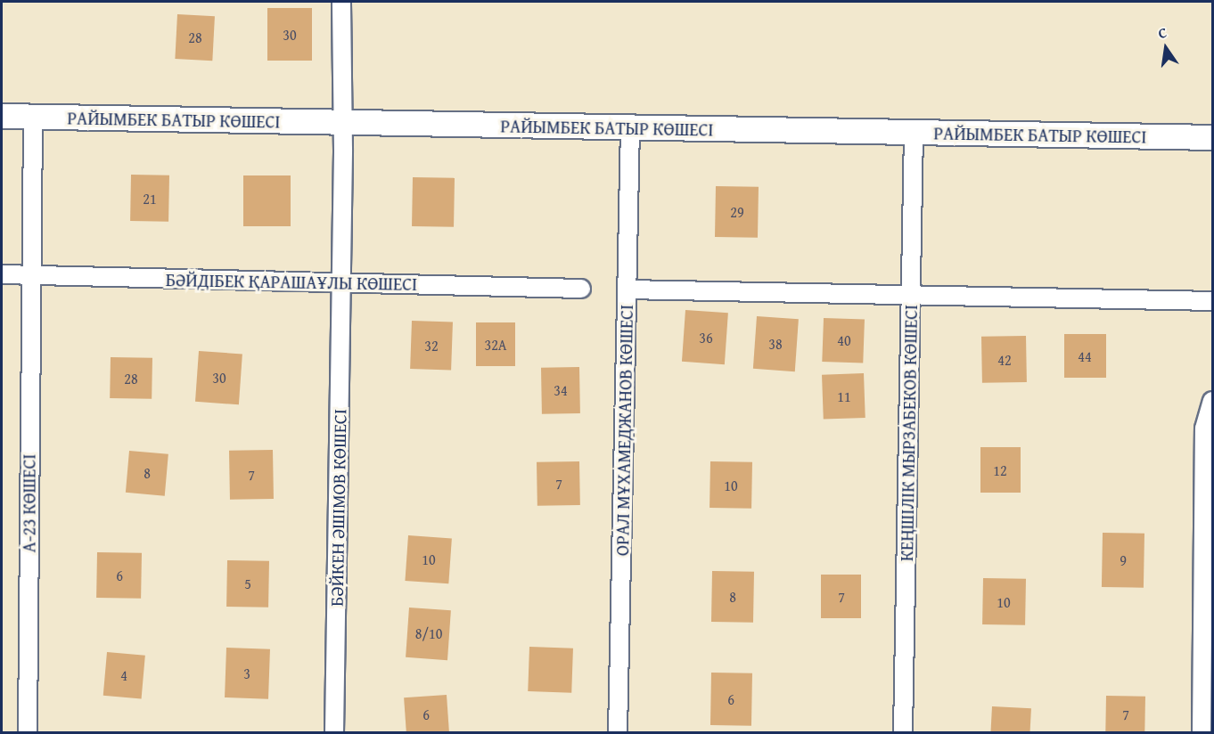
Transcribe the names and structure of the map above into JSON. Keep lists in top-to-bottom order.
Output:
{
  "streets": {
    "street": [
      "РАЙЫМБЕК БАТЫР КӨШЕСІ",
      "БӘЙДІБЕК ҚАРАШАҰЛЫ КӨШЕСІ",
      "ОРАЛ МҰХАМЕДЖАНОВ КӨШЕСІ",
      "КЕҢШІЛІК МЫРЗАБЕКОВ КӨШЕСІ",
      "А-23 КӨШЕСІ",
      "БӘЙКЕН ӘШІМОВ КӨШЕСІ"
    ]
  },
  "crossings": [
    ["РАЙЫМБЕК БАТЫР КӨШЕСІ", "ОРАЛ МҰХАМЕДЖАНОВ КӨШЕСІ"],
    ["РАЙЫМБЕК БАТЫР КӨШЕСІ", "КЕҢШІЛІК МЫРЗАБЕКОВ КӨШЕСІ"],
    ["РАЙЫМБЕК БАТЫР КӨШЕСІ", "А-23 КӨШЕСІ"],
    ["РАЙЫМБЕК БАТЫР КӨШЕСІ", "БӘЙКЕН ӘШІМОВ КӨШЕСІ"],
    ["БӘЙДІБЕК ҚАРАШАҰЛЫ КӨШЕСІ", "А-23 КӨШЕСІ"],
    ["БӘЙДІБЕК ҚАРАШАҰЛЫ КӨШЕСІ", "БӘЙКЕН ӘШІМОВ КӨШЕСІ"]
  ],
  "house_numbers": [
    "30",
    "28",
    "21",
    "29",
    "36",
    "40",
    "38",
    "32А",
    "32",
    "44",
    "42",
    "30",
    "28",
    "34",
    "11",
    "12",
    "8",
    "7",
    "7",
    "10",
    "10",
    "9",
    "6",
    "5",
    "8",
    "7",
    "10",
    "8/10",
    "3",
    "4",
    "6",
    "6",
    "7"
  ],
  "north": "top"
}
